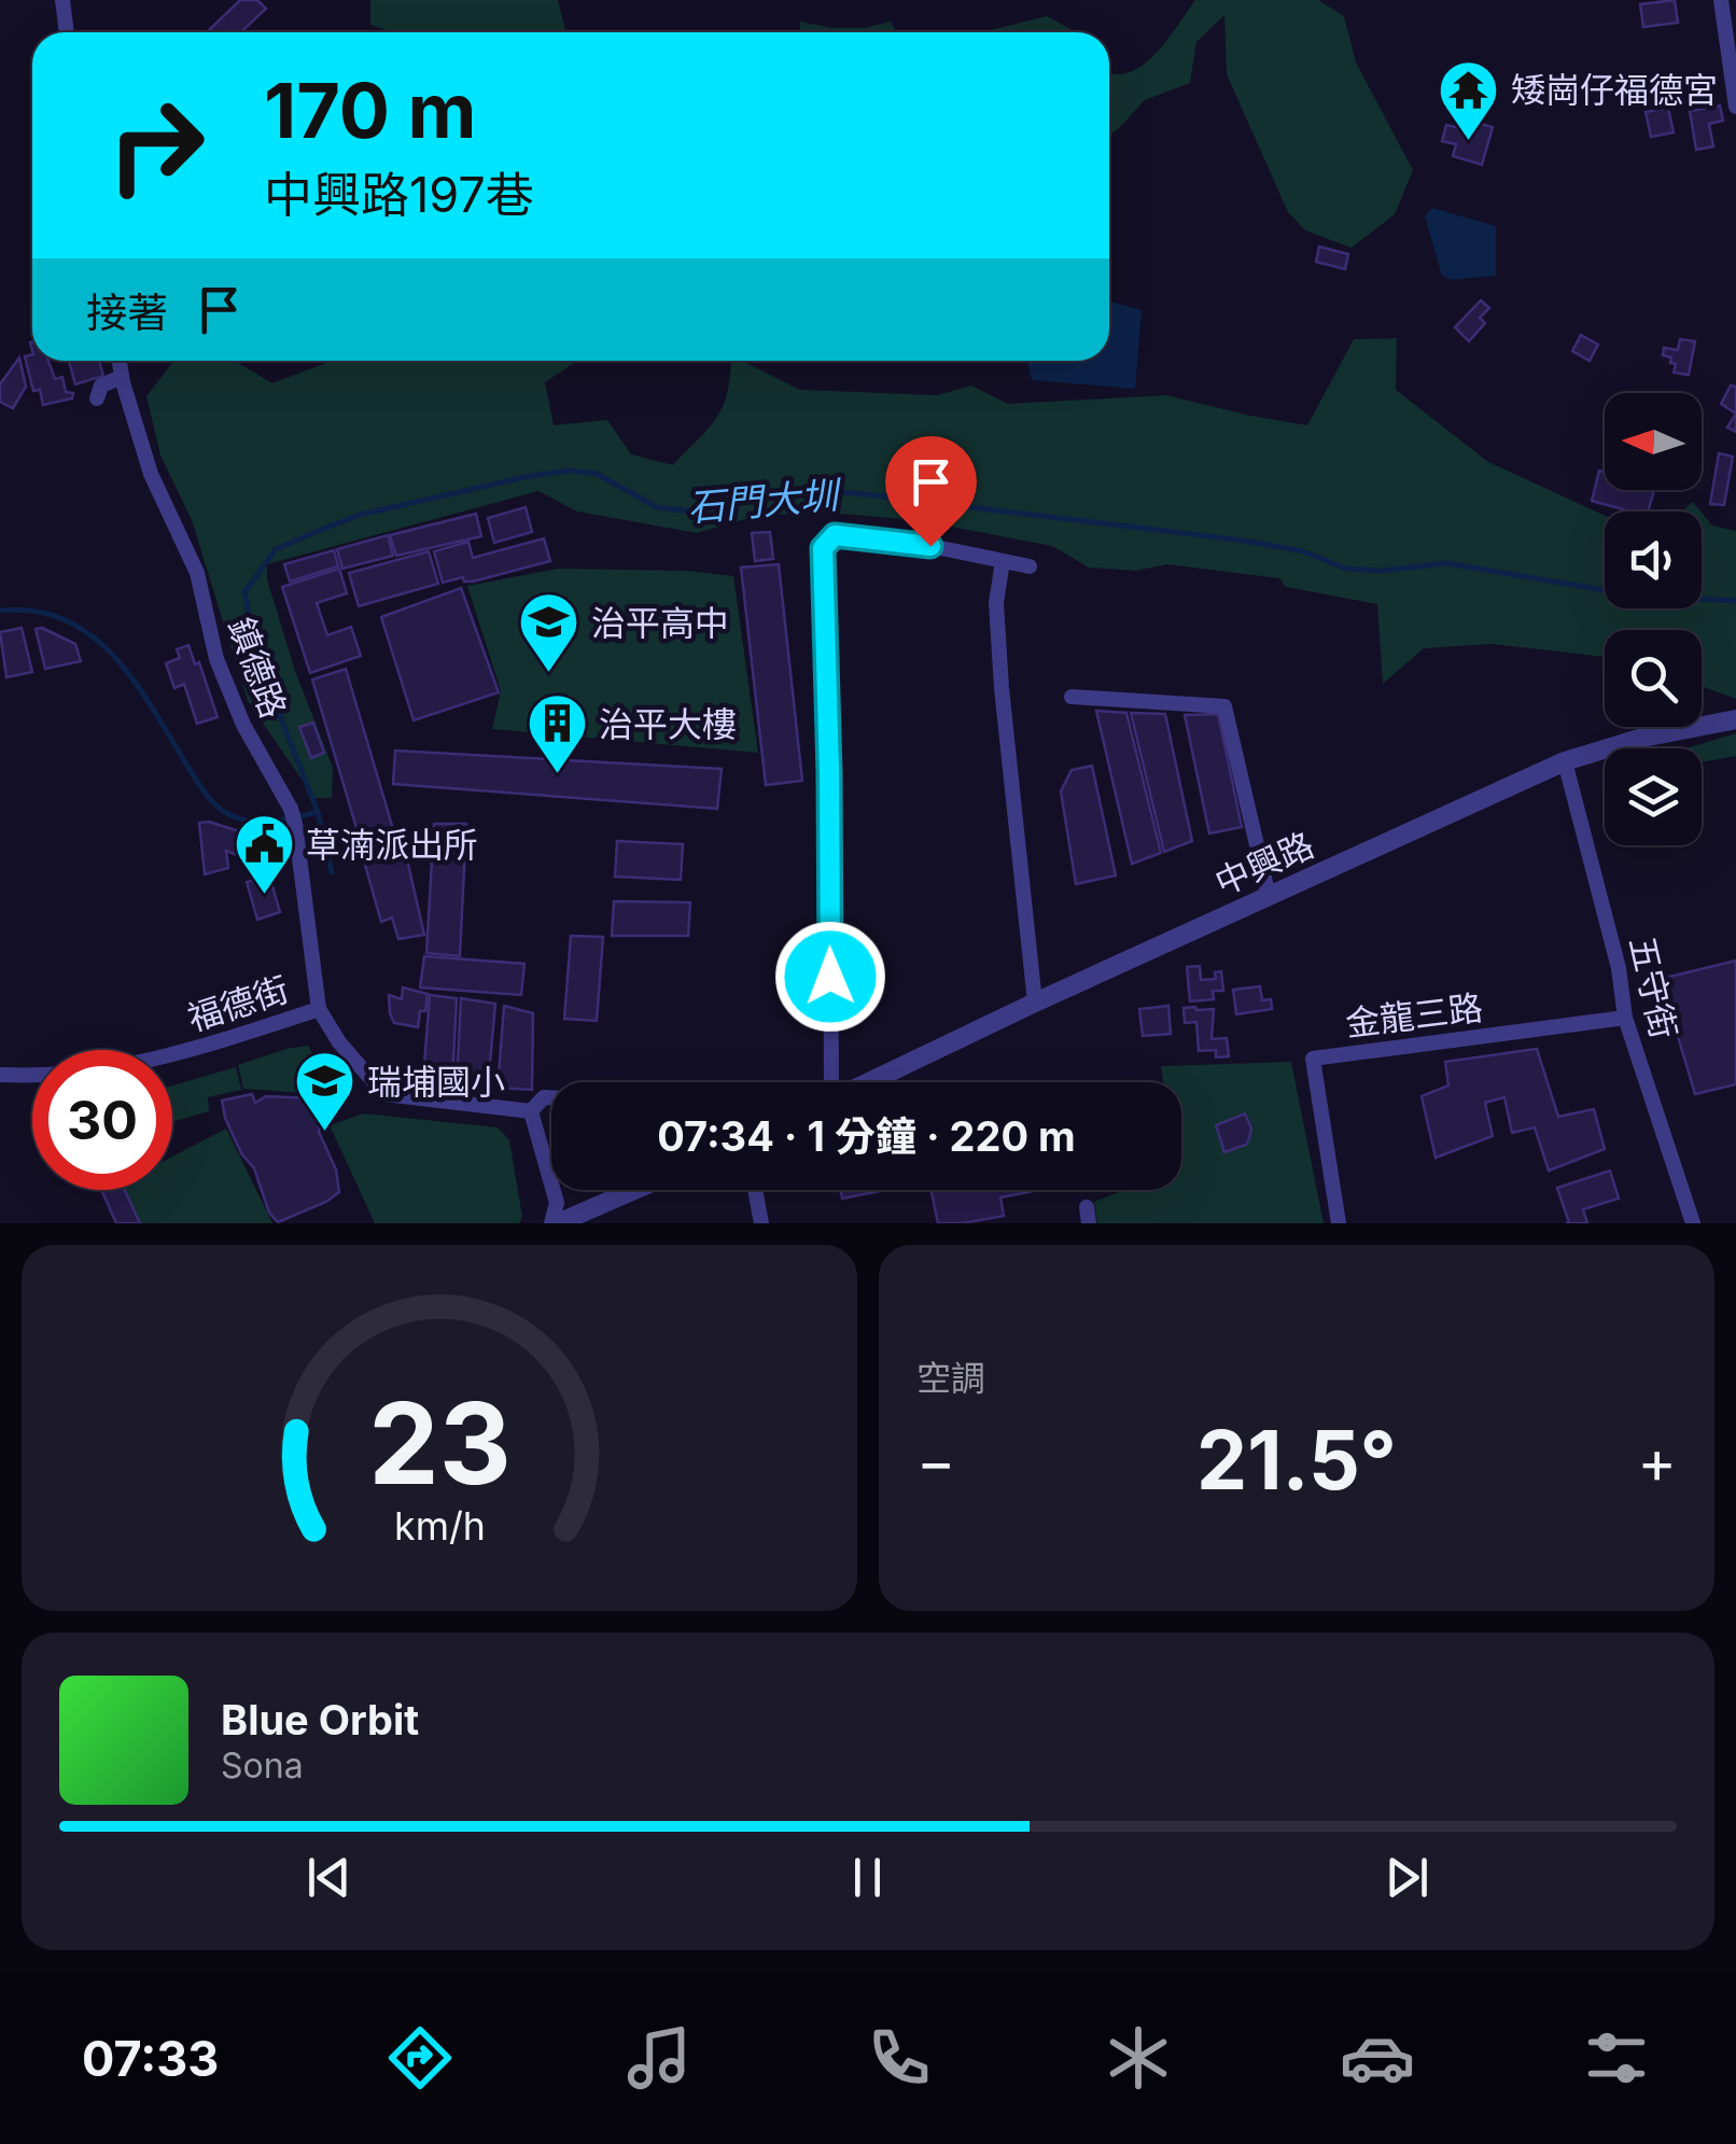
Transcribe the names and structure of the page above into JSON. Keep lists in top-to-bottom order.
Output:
{
  "streets": {
    "street": [
      "鎮德路",
      "中興路",
      "五守街",
      "福德街",
      "金龍三路"
    ]
  },
  "crossings": [
    ["鎮德路", "福德街"],
    ["中興路", "五守街"],
    ["五守街", "金龍三路"]
  ],
  "water": ["石門大圳"],
  "places": {
    "temple": ["矮崗仔福德宮"],
    "school or university": ["治平高中", "瑞埔國小"],
    "building": ["治平大樓"],
    "public building": ["草湳派出所"]
  },
  "north": "left",
  "page": {
    "turn": ["170 m", "中興路197巷"],
    "then": "接著",
    "limit": "30",
    "trip": "07:34 · 1 分鐘 · 220 m",
    "tile": "空調",
    "heat": ["−", "21.5°", "+"],
    "song": ["Blue Orbit", "Sona"],
    "tabs": "07:33",
    "gauge": ["23", "km/h"]
  }
}
